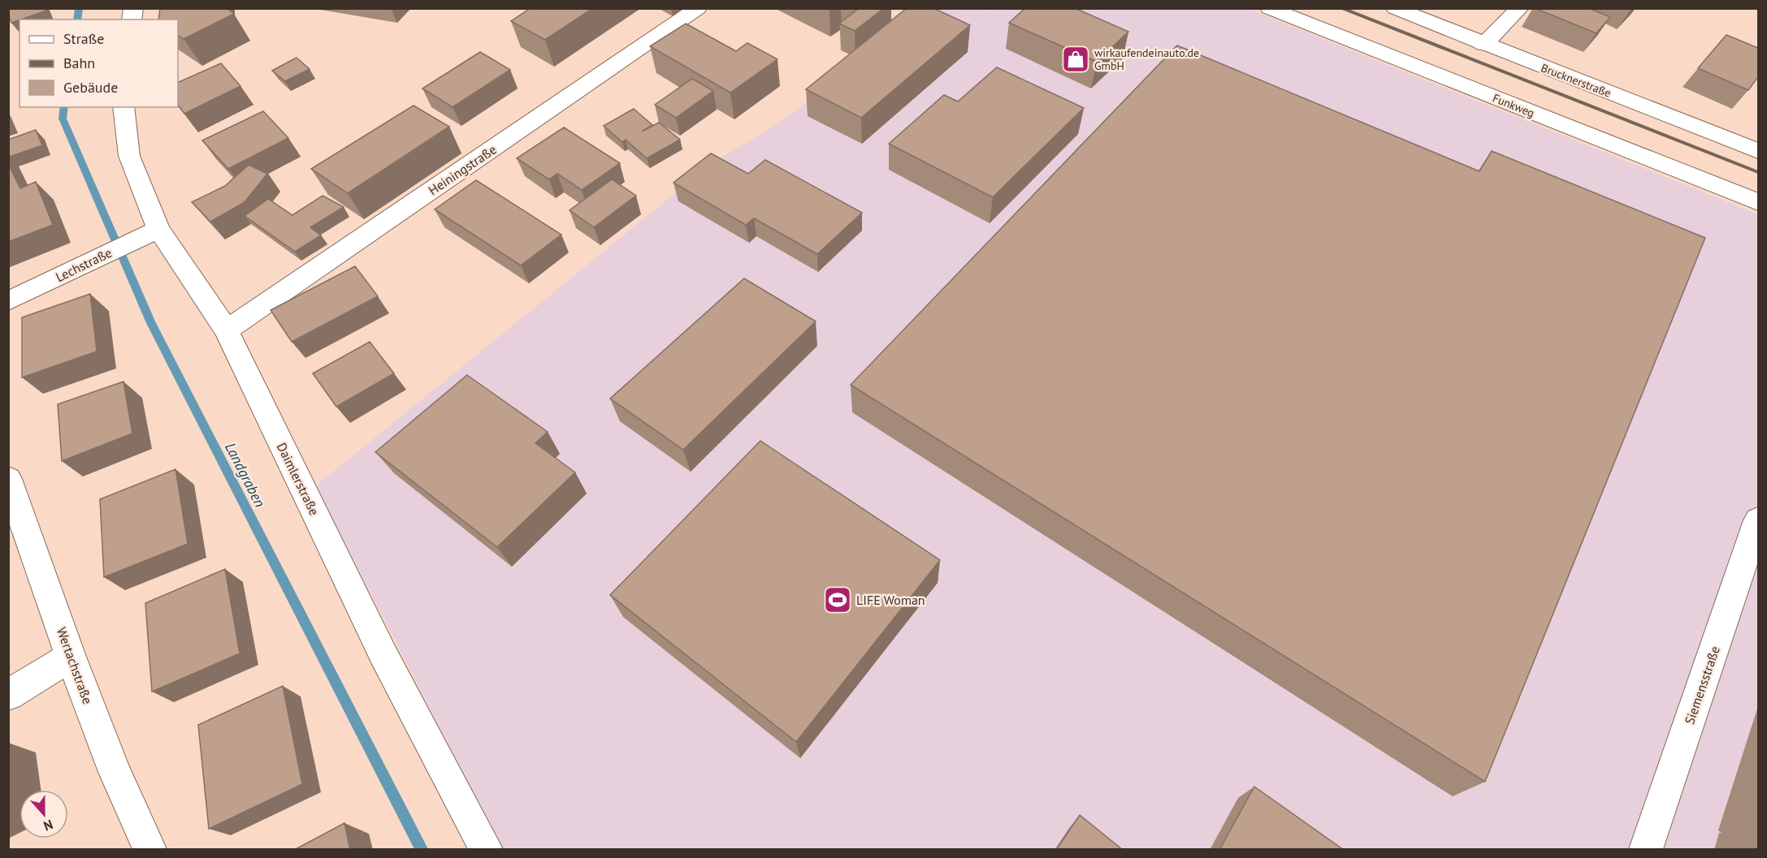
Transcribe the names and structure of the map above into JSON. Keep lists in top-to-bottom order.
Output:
{
  "streets": {
    "street": [
      "Brucknerstraße",
      "Funkweg",
      "Heiningstraße",
      "Lechstraße",
      "Daimlerstraße",
      "Wertachstraße",
      "Siemensstraße"
    ]
  },
  "crossings": [
    ["Heiningstraße", "Daimlerstraße"],
    ["Lechstraße", "Daimlerstraße"]
  ],
  "water": ["Landgraben"],
  "places": {
    "shop": ["wirkaufendeinauto.de GmbH"],
    "sports": ["LIFE Woman"]
  },
  "legend": ["Straße", "Bahn", "Gebäude"],
  "north": "bottom"
}
